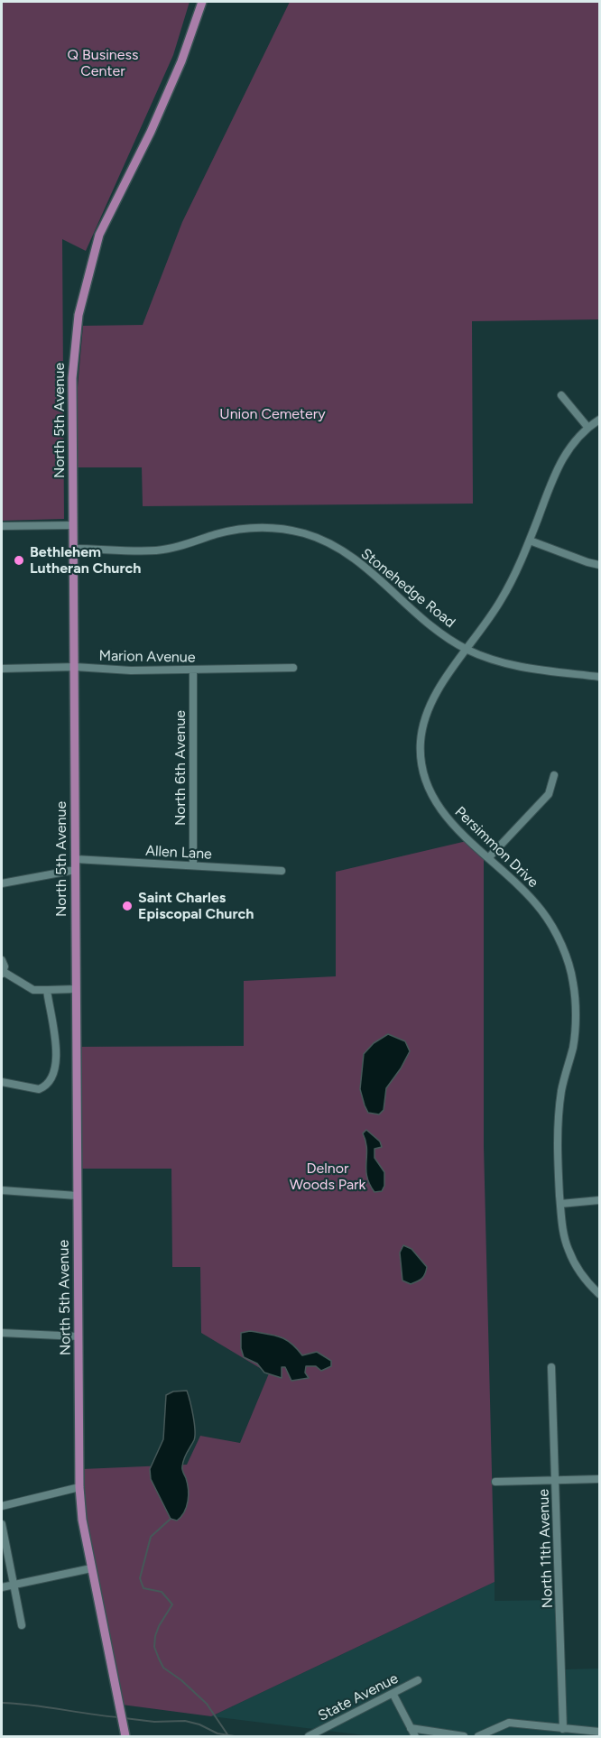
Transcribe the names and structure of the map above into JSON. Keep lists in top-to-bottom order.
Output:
{
  "streets": {
    "main road": ["North 5th Avenue"],
    "street": [
      "Stonehedge Road",
      "Marion Avenue",
      "North 6th Avenue",
      "Persimmon Drive",
      "Allen Lane",
      "North 11th Avenue",
      "State Avenue"
    ]
  },
  "crossings": [
    ["North 5th Avenue", "Stonehedge Road"],
    ["North 5th Avenue", "Marion Avenue"],
    ["North 5th Avenue", "Allen Lane"],
    ["Stonehedge Road", "Persimmon Drive"],
    ["Marion Avenue", "North 6th Avenue"],
    ["North 6th Avenue", "Allen Lane"]
  ],
  "parks": ["Q Business Center", "Union Cemetery", "Delnor Woods Park"],
  "places": ["Bethlehem Lutheran Church", "Saint Charles Episcopal Church"]
}
